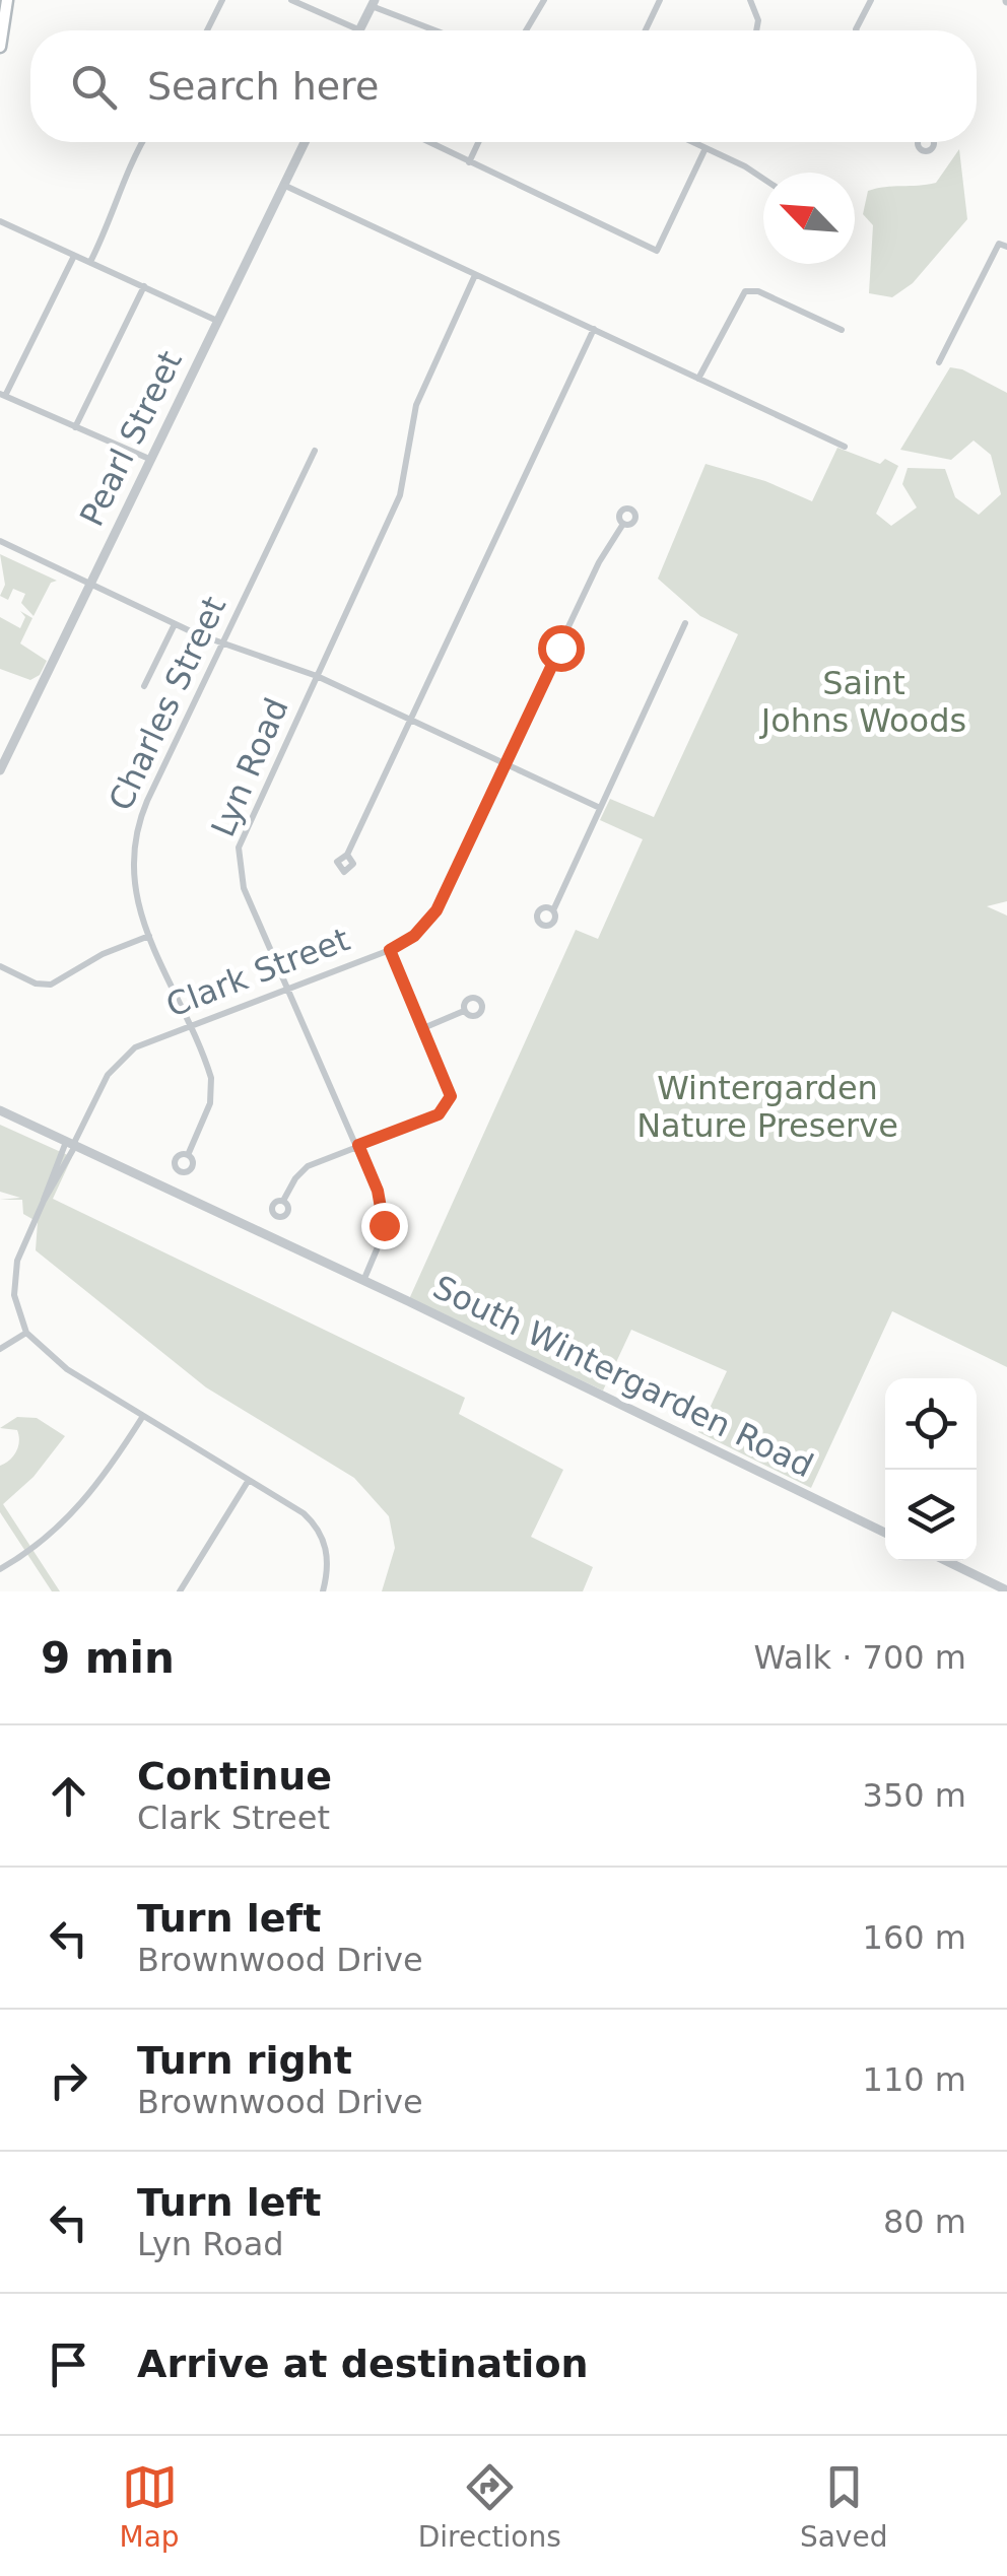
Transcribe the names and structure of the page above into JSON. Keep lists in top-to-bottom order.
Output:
{
  "streets": {
    "street": [
      "Pearl Street",
      "Charles Street",
      "Lyn Road",
      "Clark Street",
      "South Wintergarden Road"
    ]
  },
  "crossings": [
    ["Charles Street", "Clark Street"],
    ["Lyn Road", "Clark Street"],
    ["Lyn Road", "South Wintergarden Road"],
    ["Clark Street", "South Wintergarden Road"]
  ],
  "parks": ["Saint Johns Woods", "Wintergarden Nature Preserve"],
  "north": "top left",
  "page": {
    "search": "Search here",
    "heading": ["9 min", "Walk · 700 m"],
    "list": [
      ["Continue", "Clark Street", "350 m"],
      ["Turn left", "Brownwood Drive", "160 m"],
      ["Turn right", "Brownwood Drive", "110 m"],
      ["Turn left", "Lyn Road", "80 m"],
      "Arrive at destination"
    ],
    "nav": ["Map", "Directions", "Saved"]
  }
}
